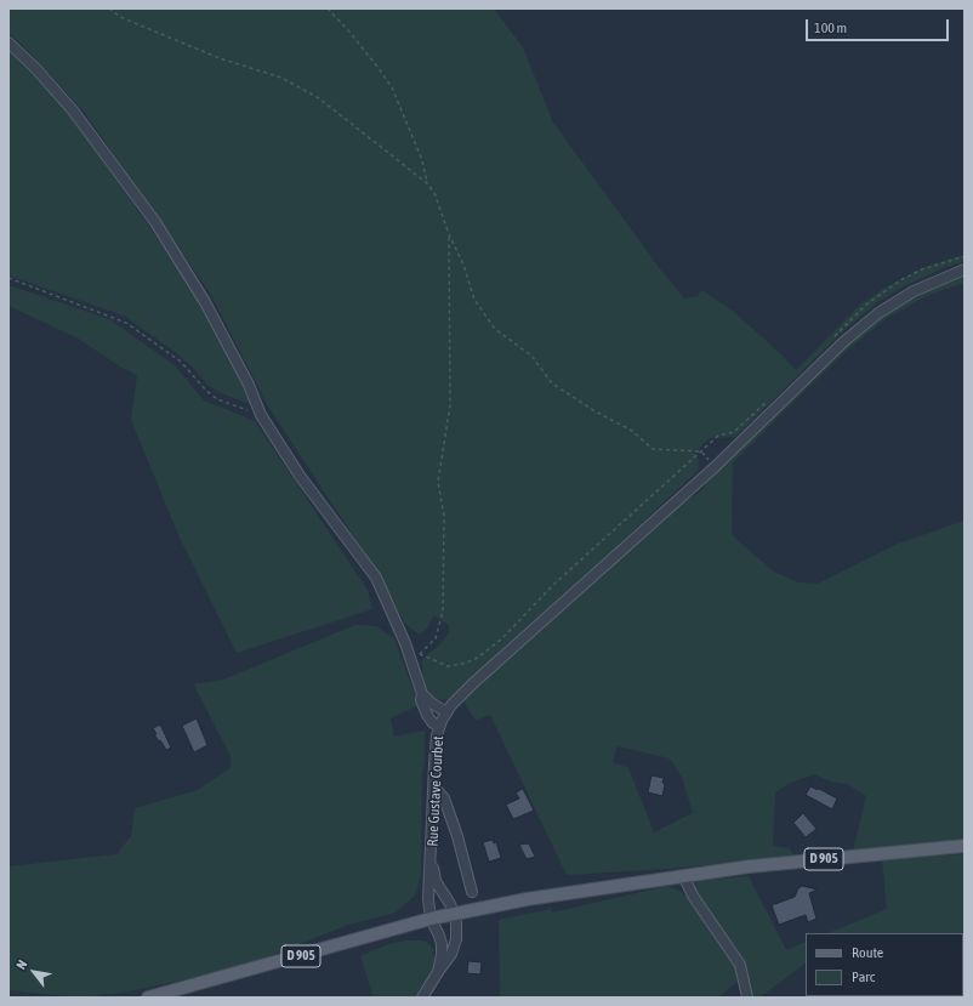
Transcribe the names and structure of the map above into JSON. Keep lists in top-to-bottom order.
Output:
{
  "streets": {
    "main road": ["D 905"],
    "street": ["Rue Gustave Courbet"]
  },
  "crossings": [
    ["Rue Gustave Courbet", "D 905"]
  ],
  "legend": ["Route", "Parc"],
  "scale_bar": "100 m",
  "north": "top left"
}
